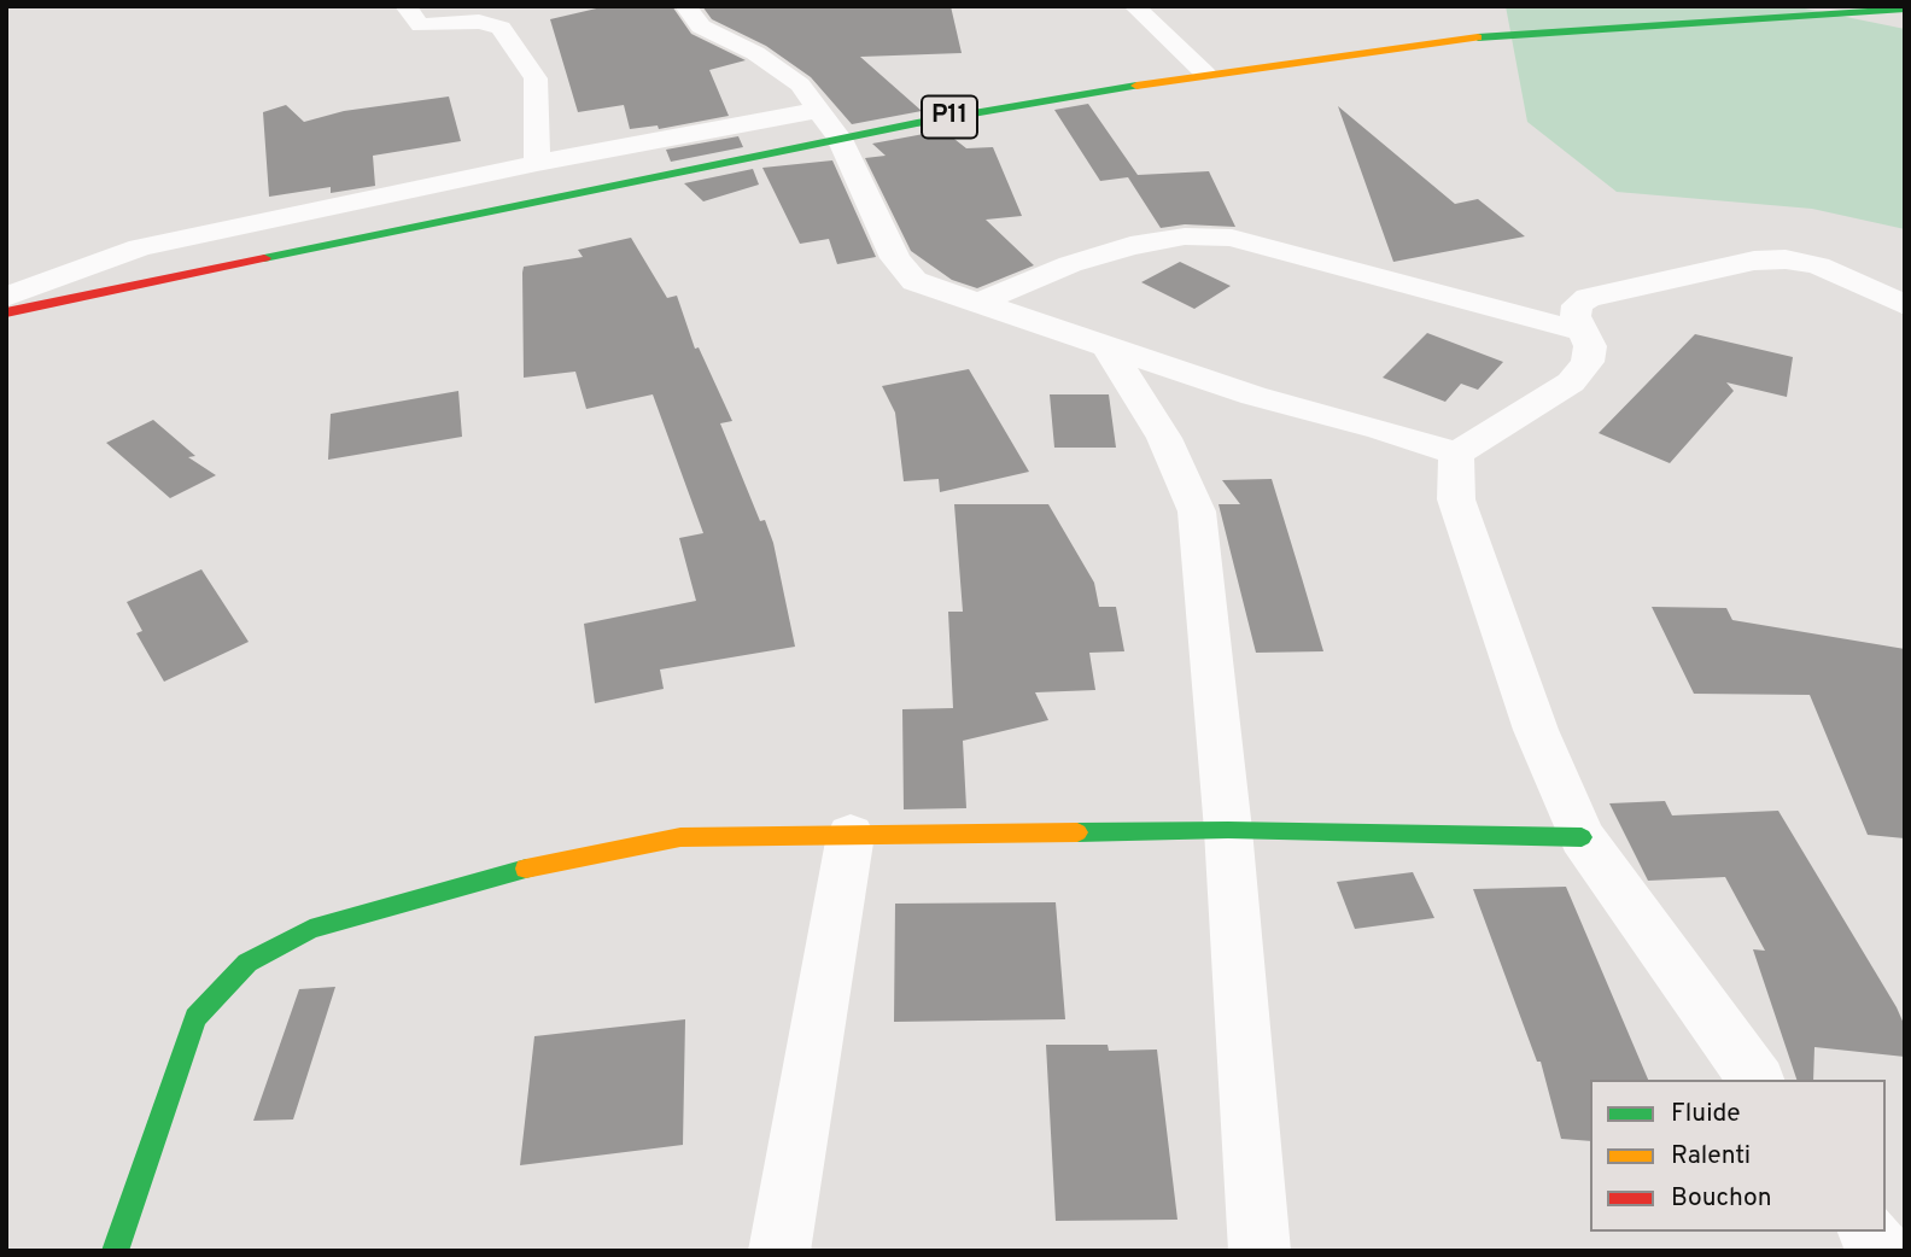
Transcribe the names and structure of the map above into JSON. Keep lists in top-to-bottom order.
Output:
{
  "streets": {
    "main road": ["P11"]
  },
  "legend": ["Fluide", "Ralenti", "Bouchon"]
}
